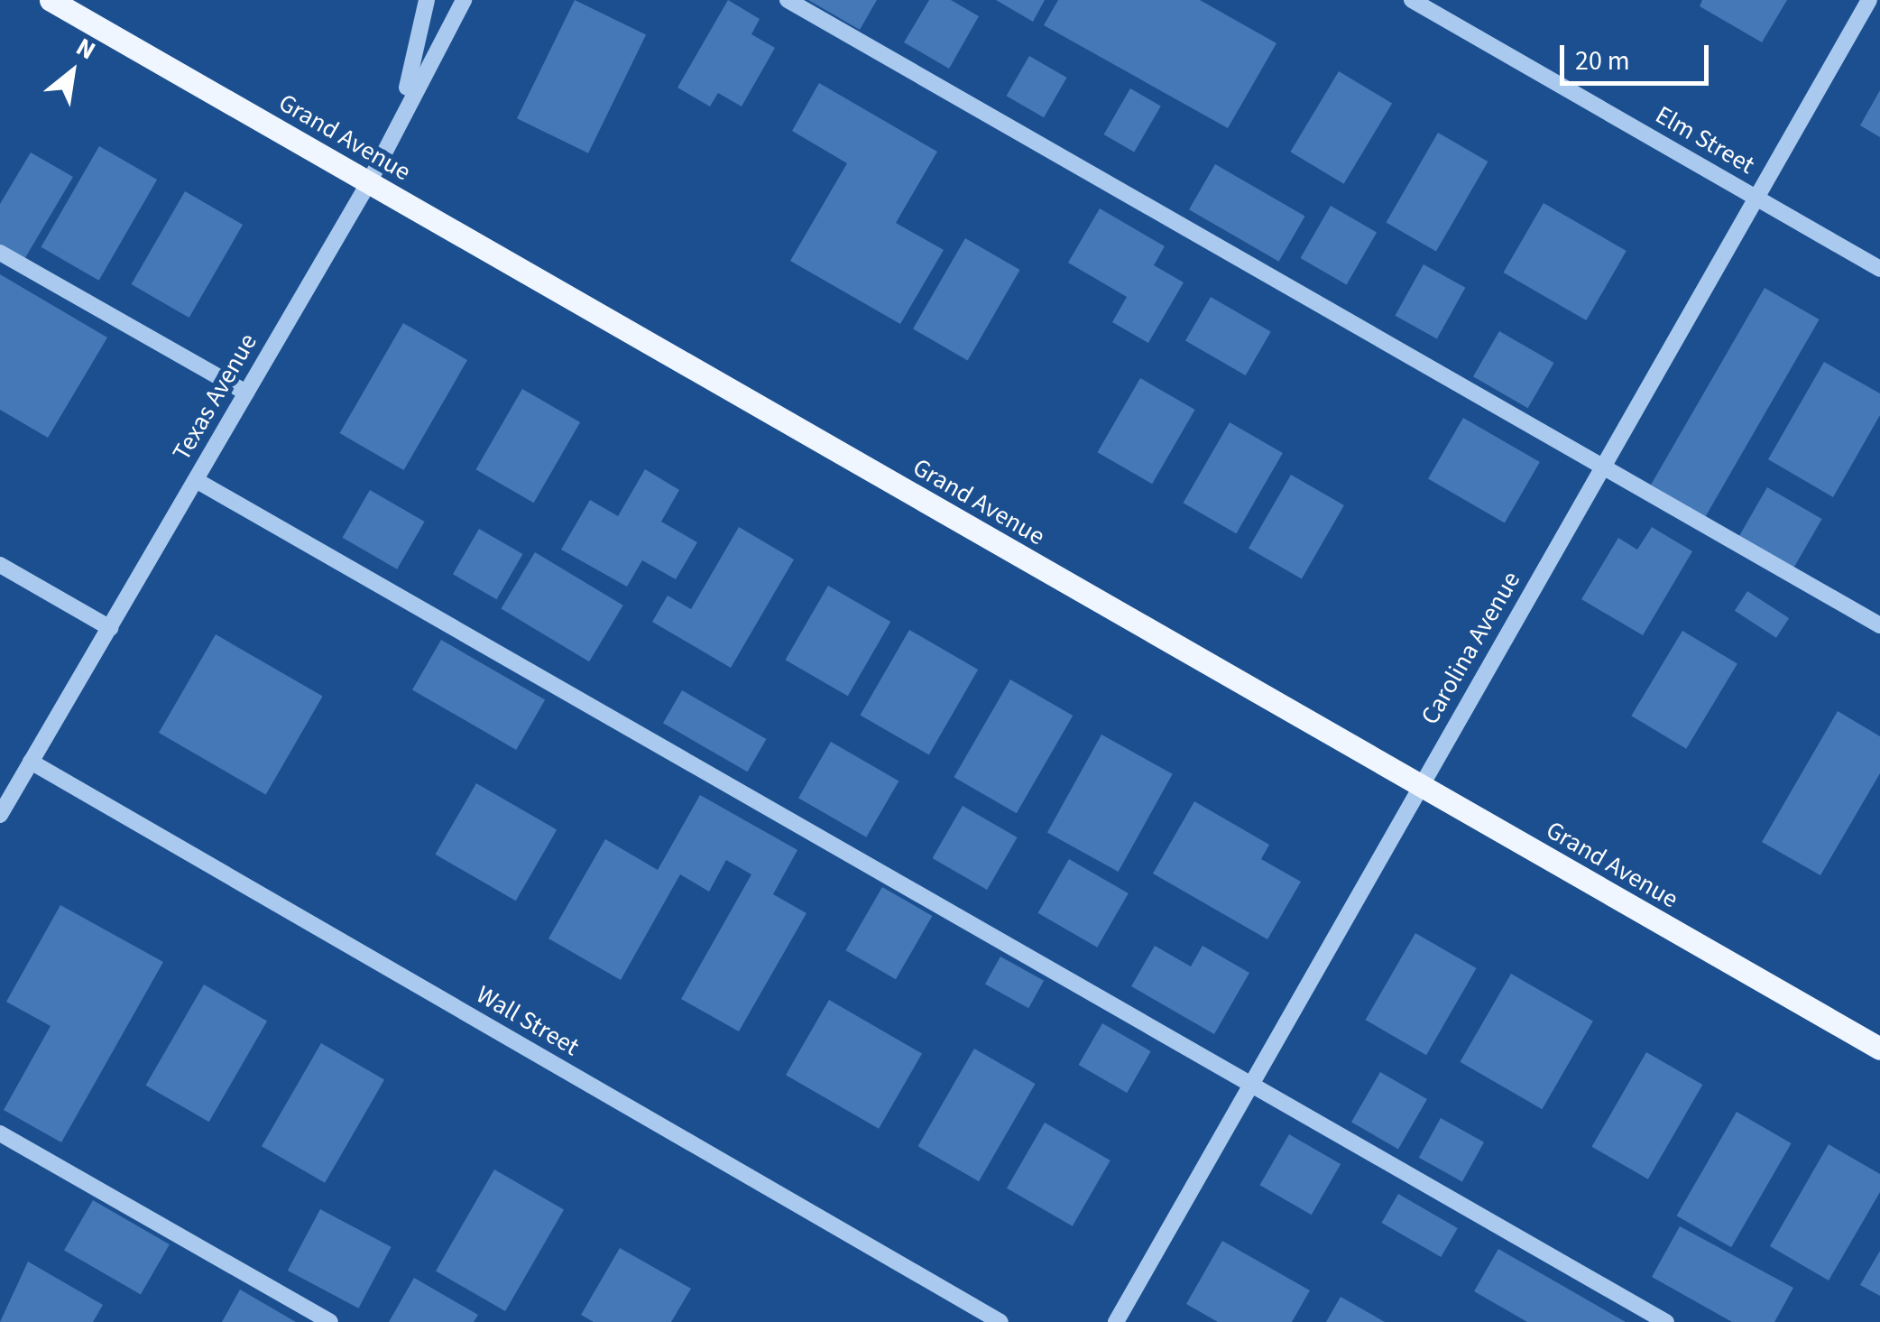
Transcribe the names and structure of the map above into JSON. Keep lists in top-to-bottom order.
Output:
{
  "streets": {
    "main road": ["Grand Avenue"],
    "street": [
      "Elm Street",
      "Texas Avenue",
      "Carolina Avenue",
      "Wall Street"
    ]
  },
  "crossings": [
    ["Grand Avenue", "Texas Avenue"],
    ["Grand Avenue", "Carolina Avenue"],
    ["Elm Street", "Carolina Avenue"],
    ["Texas Avenue", "Wall Street"]
  ],
  "scale_bar": "20 m",
  "north": "top right"
}
